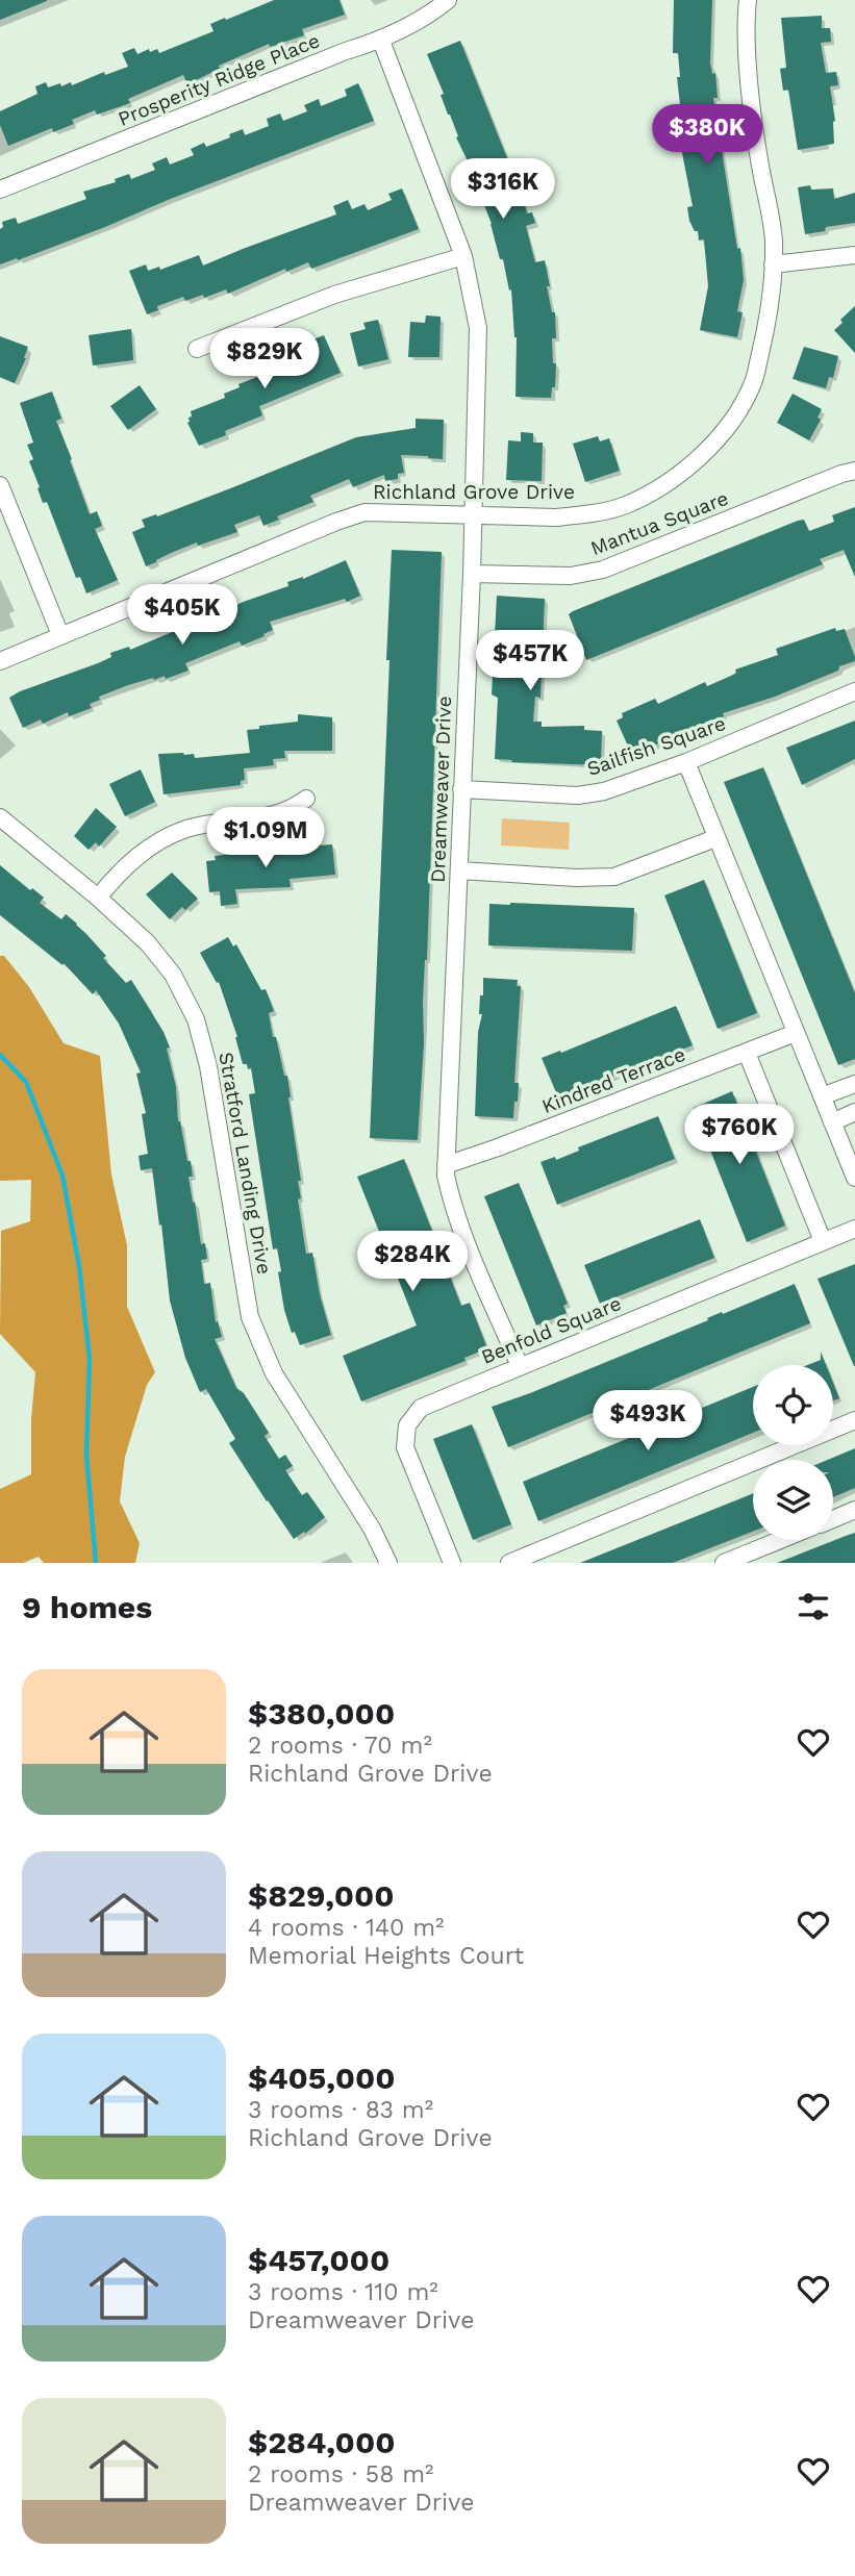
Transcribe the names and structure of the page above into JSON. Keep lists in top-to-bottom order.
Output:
{
  "streets": {
    "street": [
      "Prosperity Ridge Place",
      "Richland Grove Drive",
      "Mantua Square",
      "Sailfish Square",
      "Dreamweaver Drive",
      "Kindred Terrace",
      "Stratford Landing Drive",
      "Benfold Square"
    ]
  },
  "crossings": [
    ["Prosperity Ridge Place", "Dreamweaver Drive"],
    ["Richland Grove Drive", "Dreamweaver Drive"],
    ["Mantua Square", "Dreamweaver Drive"],
    ["Sailfish Square", "Dreamweaver Drive"],
    ["Dreamweaver Drive", "Kindred Terrace"],
    ["Dreamweaver Drive", "Benfold Square"]
  ],
  "page": {
    "price": [
      "$380K",
      "$316K",
      "$829K",
      "$405K",
      "$457K",
      "$1.09M",
      "$760K",
      "$284K",
      "$493K"
    ],
    "heading": "9 homes",
    "list": [
      {
        "name": "$380,000",
        "note": "2 rooms · 70 m² · Richland Grove Drive"
      },
      {
        "name": "$829,000",
        "note": "4 rooms · 140 m² · Memorial Heights Court"
      },
      {
        "name": "$405,000",
        "note": "3 rooms · 83 m² · Richland Grove Drive"
      },
      {
        "name": "$457,000",
        "note": "3 rooms · 110 m² · Dreamweaver Drive"
      },
      {
        "name": "$284,000",
        "note": "2 rooms · 58 m² · Dreamweaver Drive"
      }
    ]
  }
}
